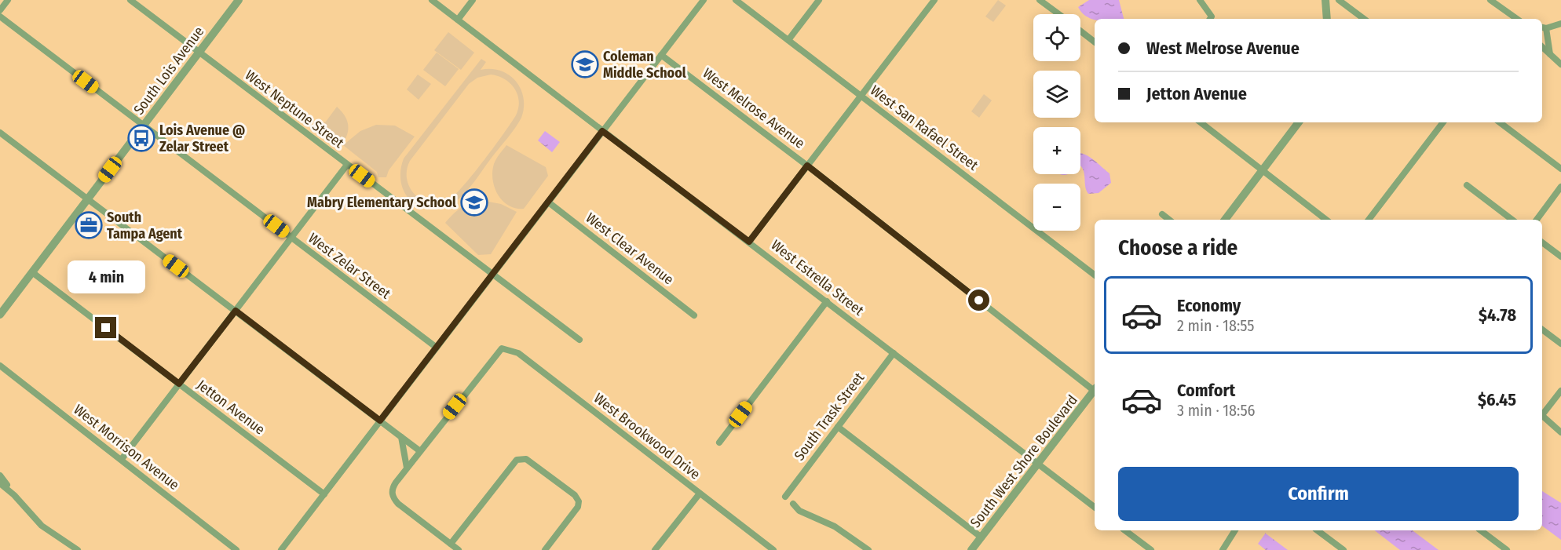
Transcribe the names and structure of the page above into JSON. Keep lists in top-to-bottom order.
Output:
{
  "streets": {
    "street": [
      "South Lois Avenue",
      "West Melrose Avenue",
      "West Neptune Street",
      "West San Rafael Street",
      "West Clear Avenue",
      "West Zelar Street",
      "West Estrella Street",
      "Jetton Avenue",
      "South Trask Street",
      "West Brookwood Drive",
      "West Morrison Avenue",
      "South West Shore Boulevard"
    ]
  },
  "crossings": [
    ["South Lois Avenue", "West Neptune Street"],
    ["South Lois Avenue", "West Zelar Street"],
    ["South Lois Avenue", "Jetton Avenue"],
    ["West Estrella Street", "South Trask Street"],
    ["West Estrella Street", "South West Shore Boulevard"]
  ],
  "places": {
    "school or university": ["Coleman Middle School", "Mabry Elementary School"],
    "bus stop": ["Lois Avenue @ Zelar Street"],
    "office": ["South Tampa Agent"]
  },
  "page": {
    "map_buttons": ["+", "−"],
    "banner": ["West Melrose Avenue", "Jetton Avenue"],
    "heading": "Choose a ride",
    "bubble": "4 min",
    "list": [
      {
        "name": "Economy",
        "note": "2 min · 18:55",
        "value": "$4.78"
      },
      {
        "name": "Comfort",
        "note": "3 min · 18:56",
        "value": "$6.45"
      }
    ],
    "buttons": "Confirm"
  }
}
